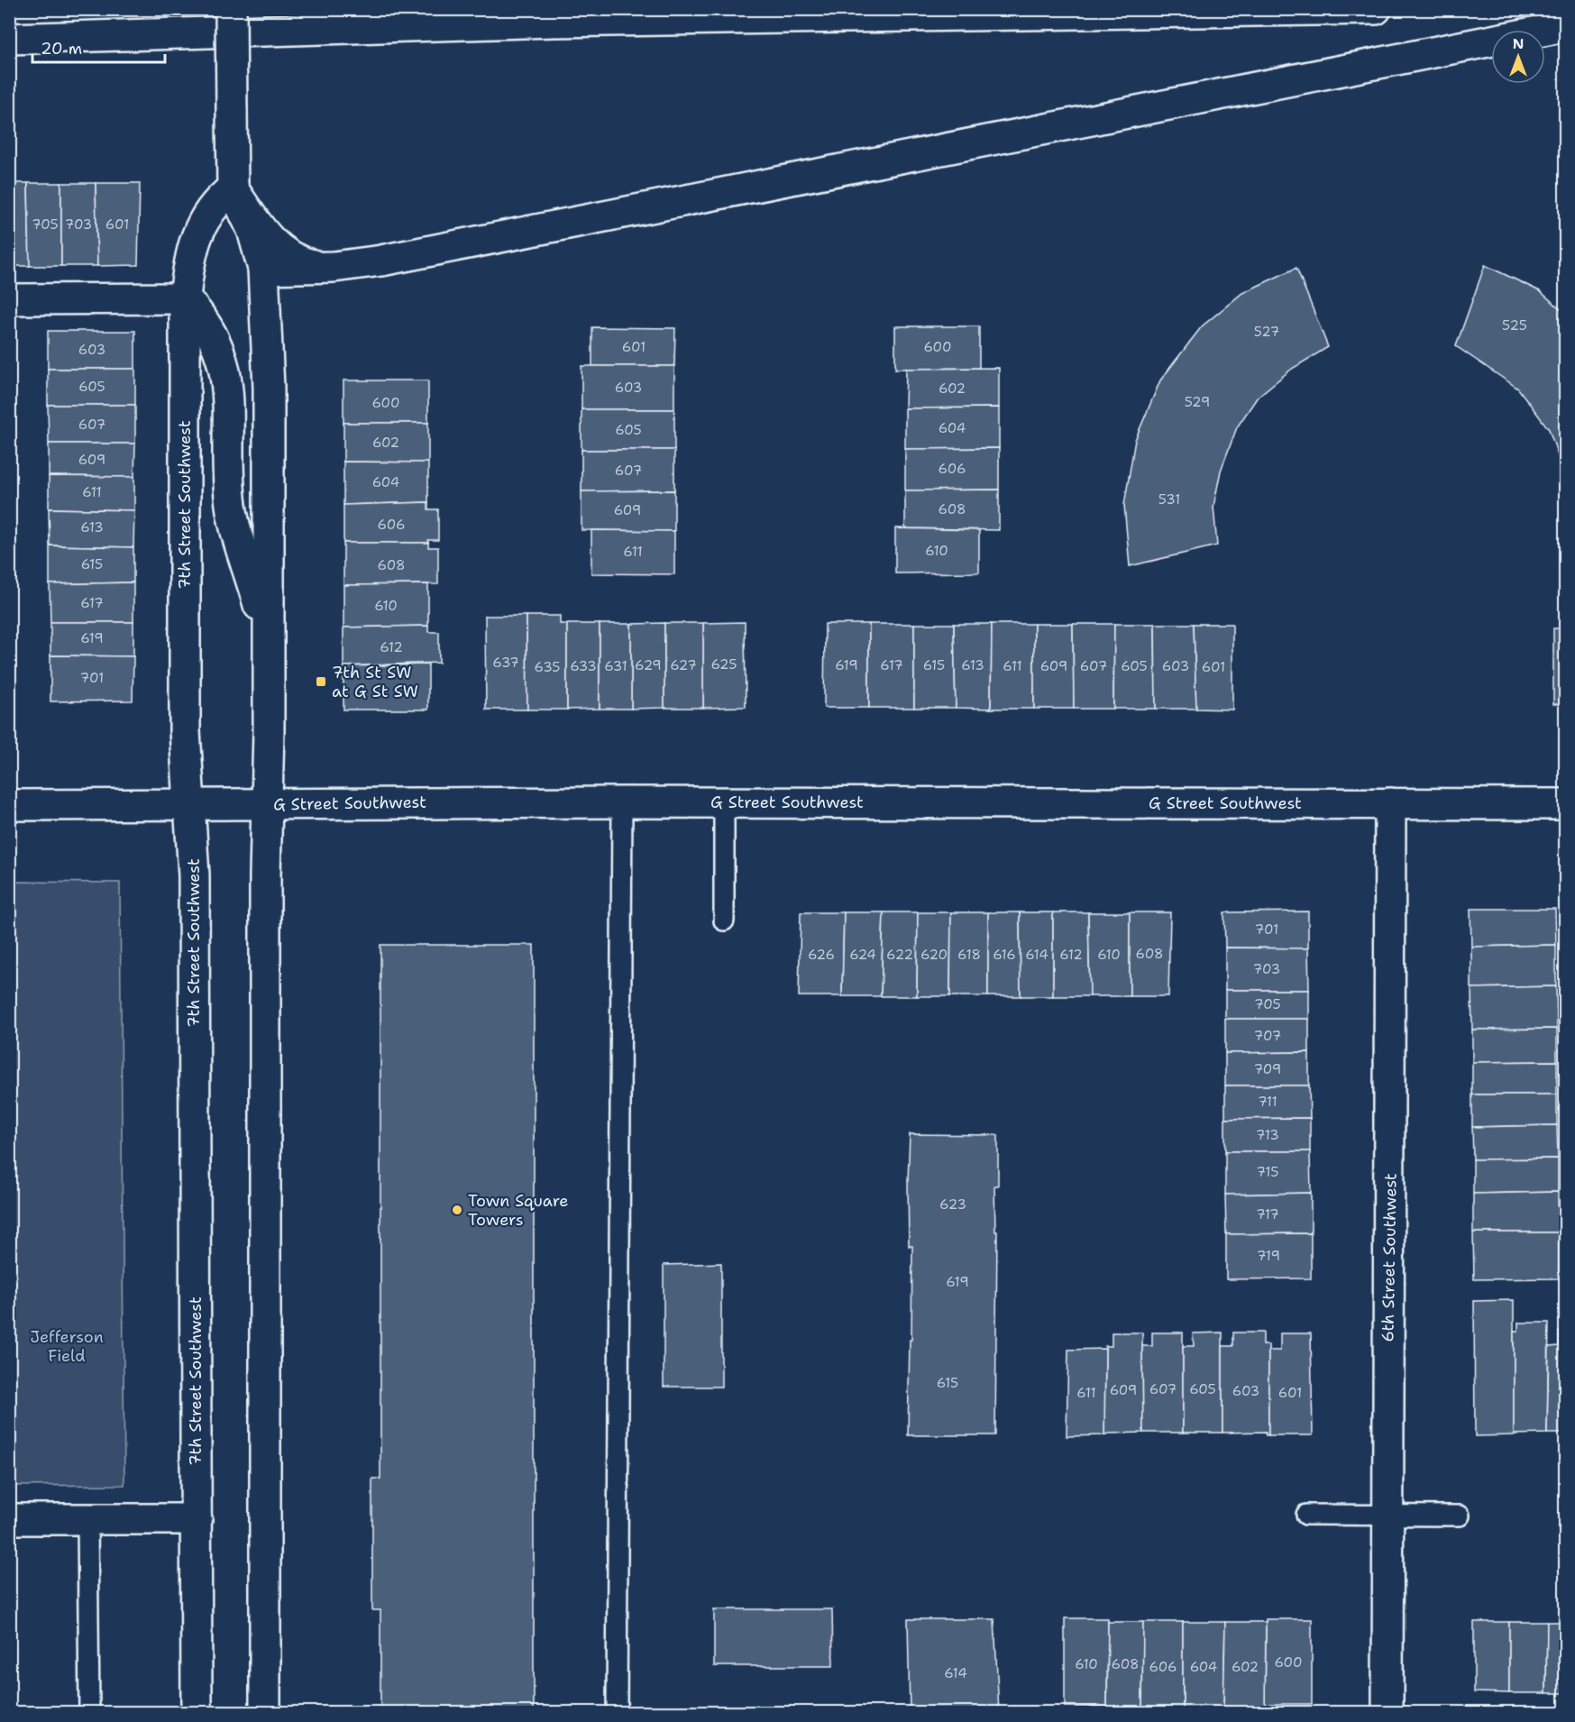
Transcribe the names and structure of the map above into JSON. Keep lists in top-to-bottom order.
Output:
{
  "streets": {
    "main road": ["7th Street Southwest", "G Street Southwest", "6th Street Southwest"]
  },
  "crossings": [
    ["7th Street Southwest", "G Street Southwest"],
    ["G Street Southwest", "6th Street Southwest"]
  ],
  "parks": ["Jefferson Field"],
  "places": {
    "transit": ["7th St SW at G St SW"],
    "other": ["Town Square Towers"]
  },
  "house_numbers": [
    "705",
    "703",
    "601",
    "525",
    "527",
    "601",
    "600",
    "603",
    "605",
    "603",
    "602",
    "529",
    "600",
    "607",
    "604",
    "605",
    "602",
    "609",
    "606",
    "607",
    "604",
    "611",
    "531",
    "608",
    "609",
    "606",
    "613",
    "610",
    "611",
    "615",
    "608",
    "617",
    "610",
    "619",
    "612",
    "637",
    "625",
    "629",
    "627",
    "619",
    "617",
    "615",
    "613",
    "633",
    "631",
    "611",
    "609",
    "607",
    "605",
    "603",
    "635",
    "601",
    "701",
    "701",
    "608",
    "626",
    "624",
    "622",
    "620",
    "618",
    "616",
    "614",
    "612",
    "610",
    "703",
    "705",
    "707",
    "709",
    "711",
    "713",
    "715",
    "623",
    "717",
    "719",
    "619",
    "615",
    "607",
    "605",
    "609",
    "603",
    "611",
    "601",
    "600",
    "610",
    "608",
    "606",
    "604",
    "602",
    "614"
  ],
  "scale_bar": "20 m",
  "north": "top"
}
